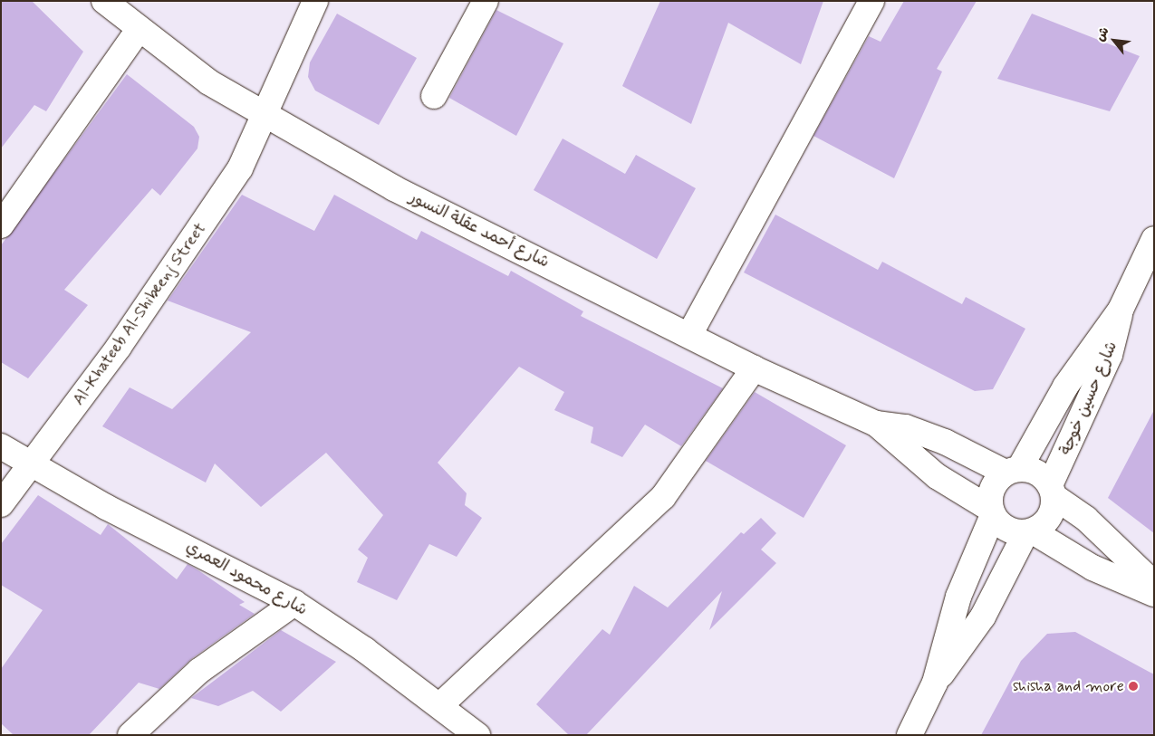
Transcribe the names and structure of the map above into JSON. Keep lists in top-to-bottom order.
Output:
{
  "streets": {
    "street": [
      "شارع أحمد عقلة النسور",
      "Al-Khateeb Al-Shibeenj Street",
      "شارع حسين خوجة",
      "شارع محمود العمري"
    ]
  },
  "crossings": [
    ["شارع أحمد عقلة النسور", "Al-Khateeb Al-Shibeenj Street"],
    ["شارع أحمد عقلة النسور", "شارع حسين خوجة"],
    ["Al-Khateeb Al-Shibeenj Street", "شارع محمود العمري"]
  ],
  "places": ["shisha and more"],
  "north": "top left"
}
